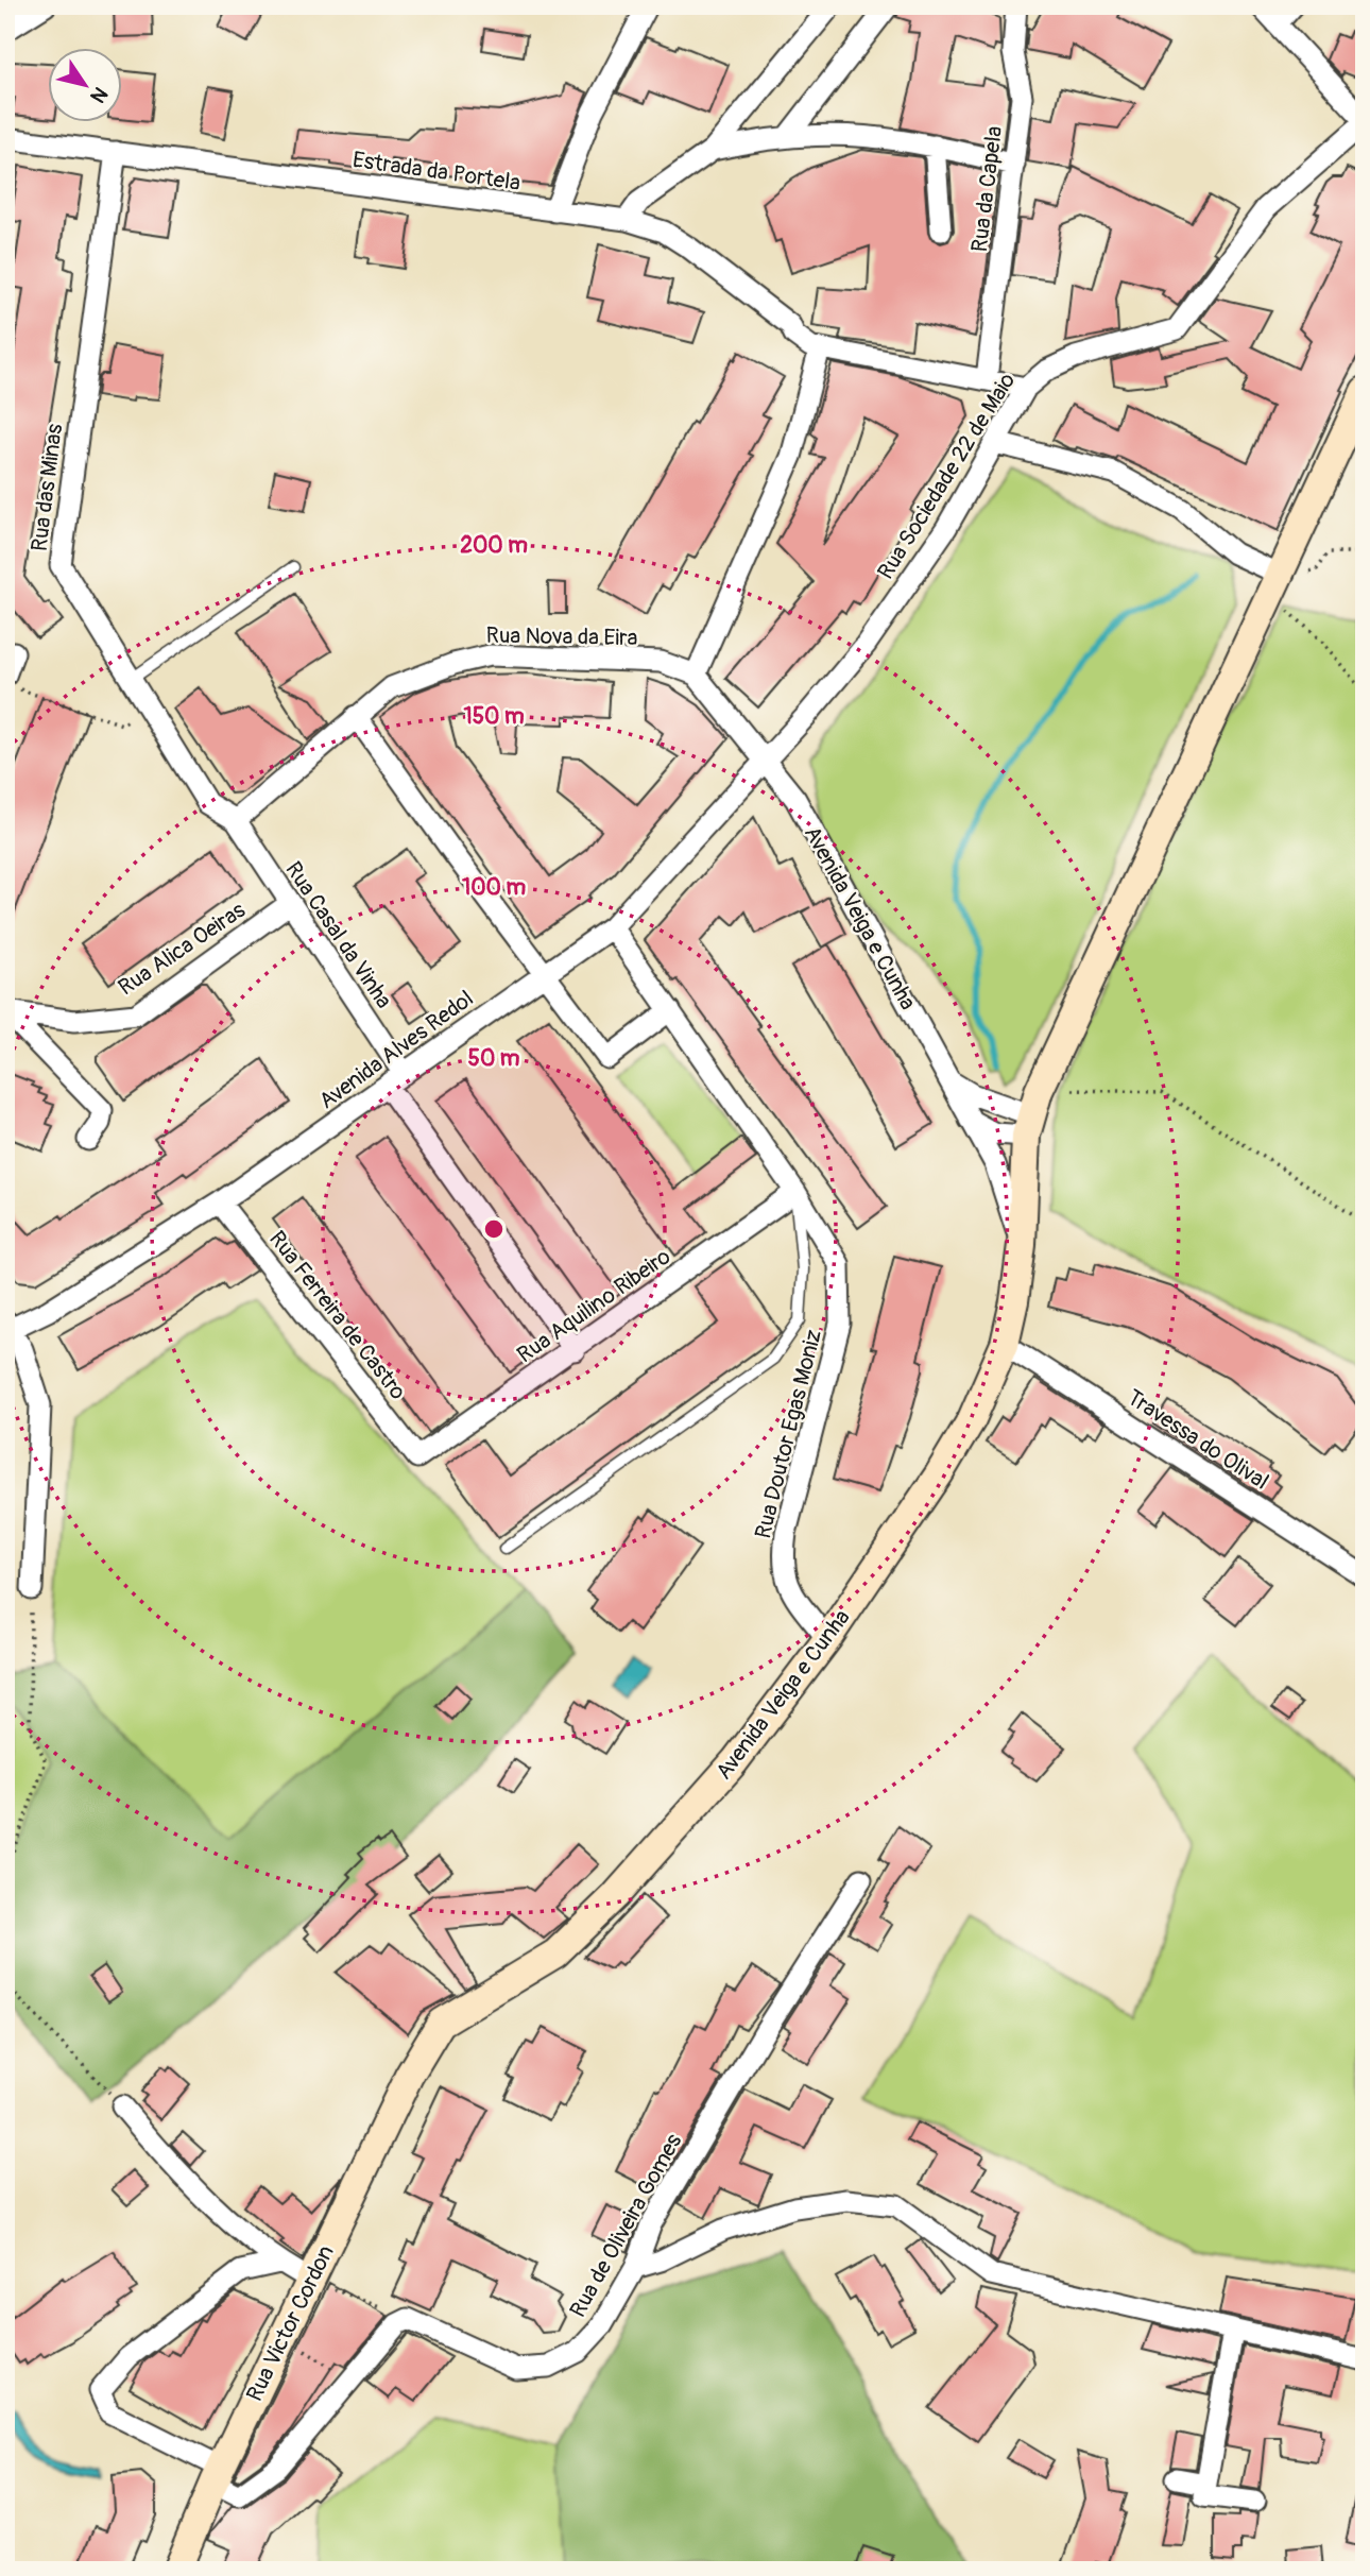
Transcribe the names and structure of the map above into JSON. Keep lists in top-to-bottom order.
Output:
{
  "streets": {
    "street": [
      "Estrada da Portela",
      "Rua da Capela",
      "Rua Sociedade 22 de Maio",
      "Rua das Minas",
      "Rua Nova da Eira",
      "Avenida Veiga e Cunha",
      "Rua Casal da Vinha",
      "Rua Alica Oeiras",
      "Avenida Alves Redol",
      "Rua Aquilino Ribeiro",
      "Rua Ferreira de Castro",
      "Rua Doutor Egas Moniz",
      "Travessa do Olival",
      "Rua de Oliveira Gomes",
      "Rua Victor Cordon"
    ]
  },
  "crossings": [
    ["Estrada da Portela", "Rua das Minas"],
    ["Rua Sociedade 22 de Maio", "Avenida Veiga e Cunha"],
    ["Rua Sociedade 22 de Maio", "Avenida Alves Redol"],
    ["Rua das Minas", "Rua Nova da Eira"],
    ["Rua das Minas", "Rua Casal da Vinha"],
    ["Rua Nova da Eira", "Rua Casal da Vinha"],
    ["Avenida Veiga e Cunha", "Avenida Alves Redol"],
    ["Avenida Veiga e Cunha", "Rua Doutor Egas Moniz"],
    ["Avenida Veiga e Cunha", "Travessa do Olival"],
    ["Avenida Veiga e Cunha", "Rua Victor Cordon"],
    ["Rua Casal da Vinha", "Rua Alica Oeiras"],
    ["Rua Casal da Vinha", "Avenida Alves Redol"],
    ["Rua Casal da Vinha", "Rua Aquilino Ribeiro"],
    ["Avenida Alves Redol", "Rua Ferreira de Castro"],
    ["Avenida Alves Redol", "Rua Doutor Egas Moniz"],
    ["Rua Aquilino Ribeiro", "Rua Ferreira de Castro"],
    ["Rua Aquilino Ribeiro", "Rua Doutor Egas Moniz"]
  ],
  "north": "bottom right",
  "rings": [
    "200 m",
    "150 m",
    "100 m",
    "50 m"
  ]
}
